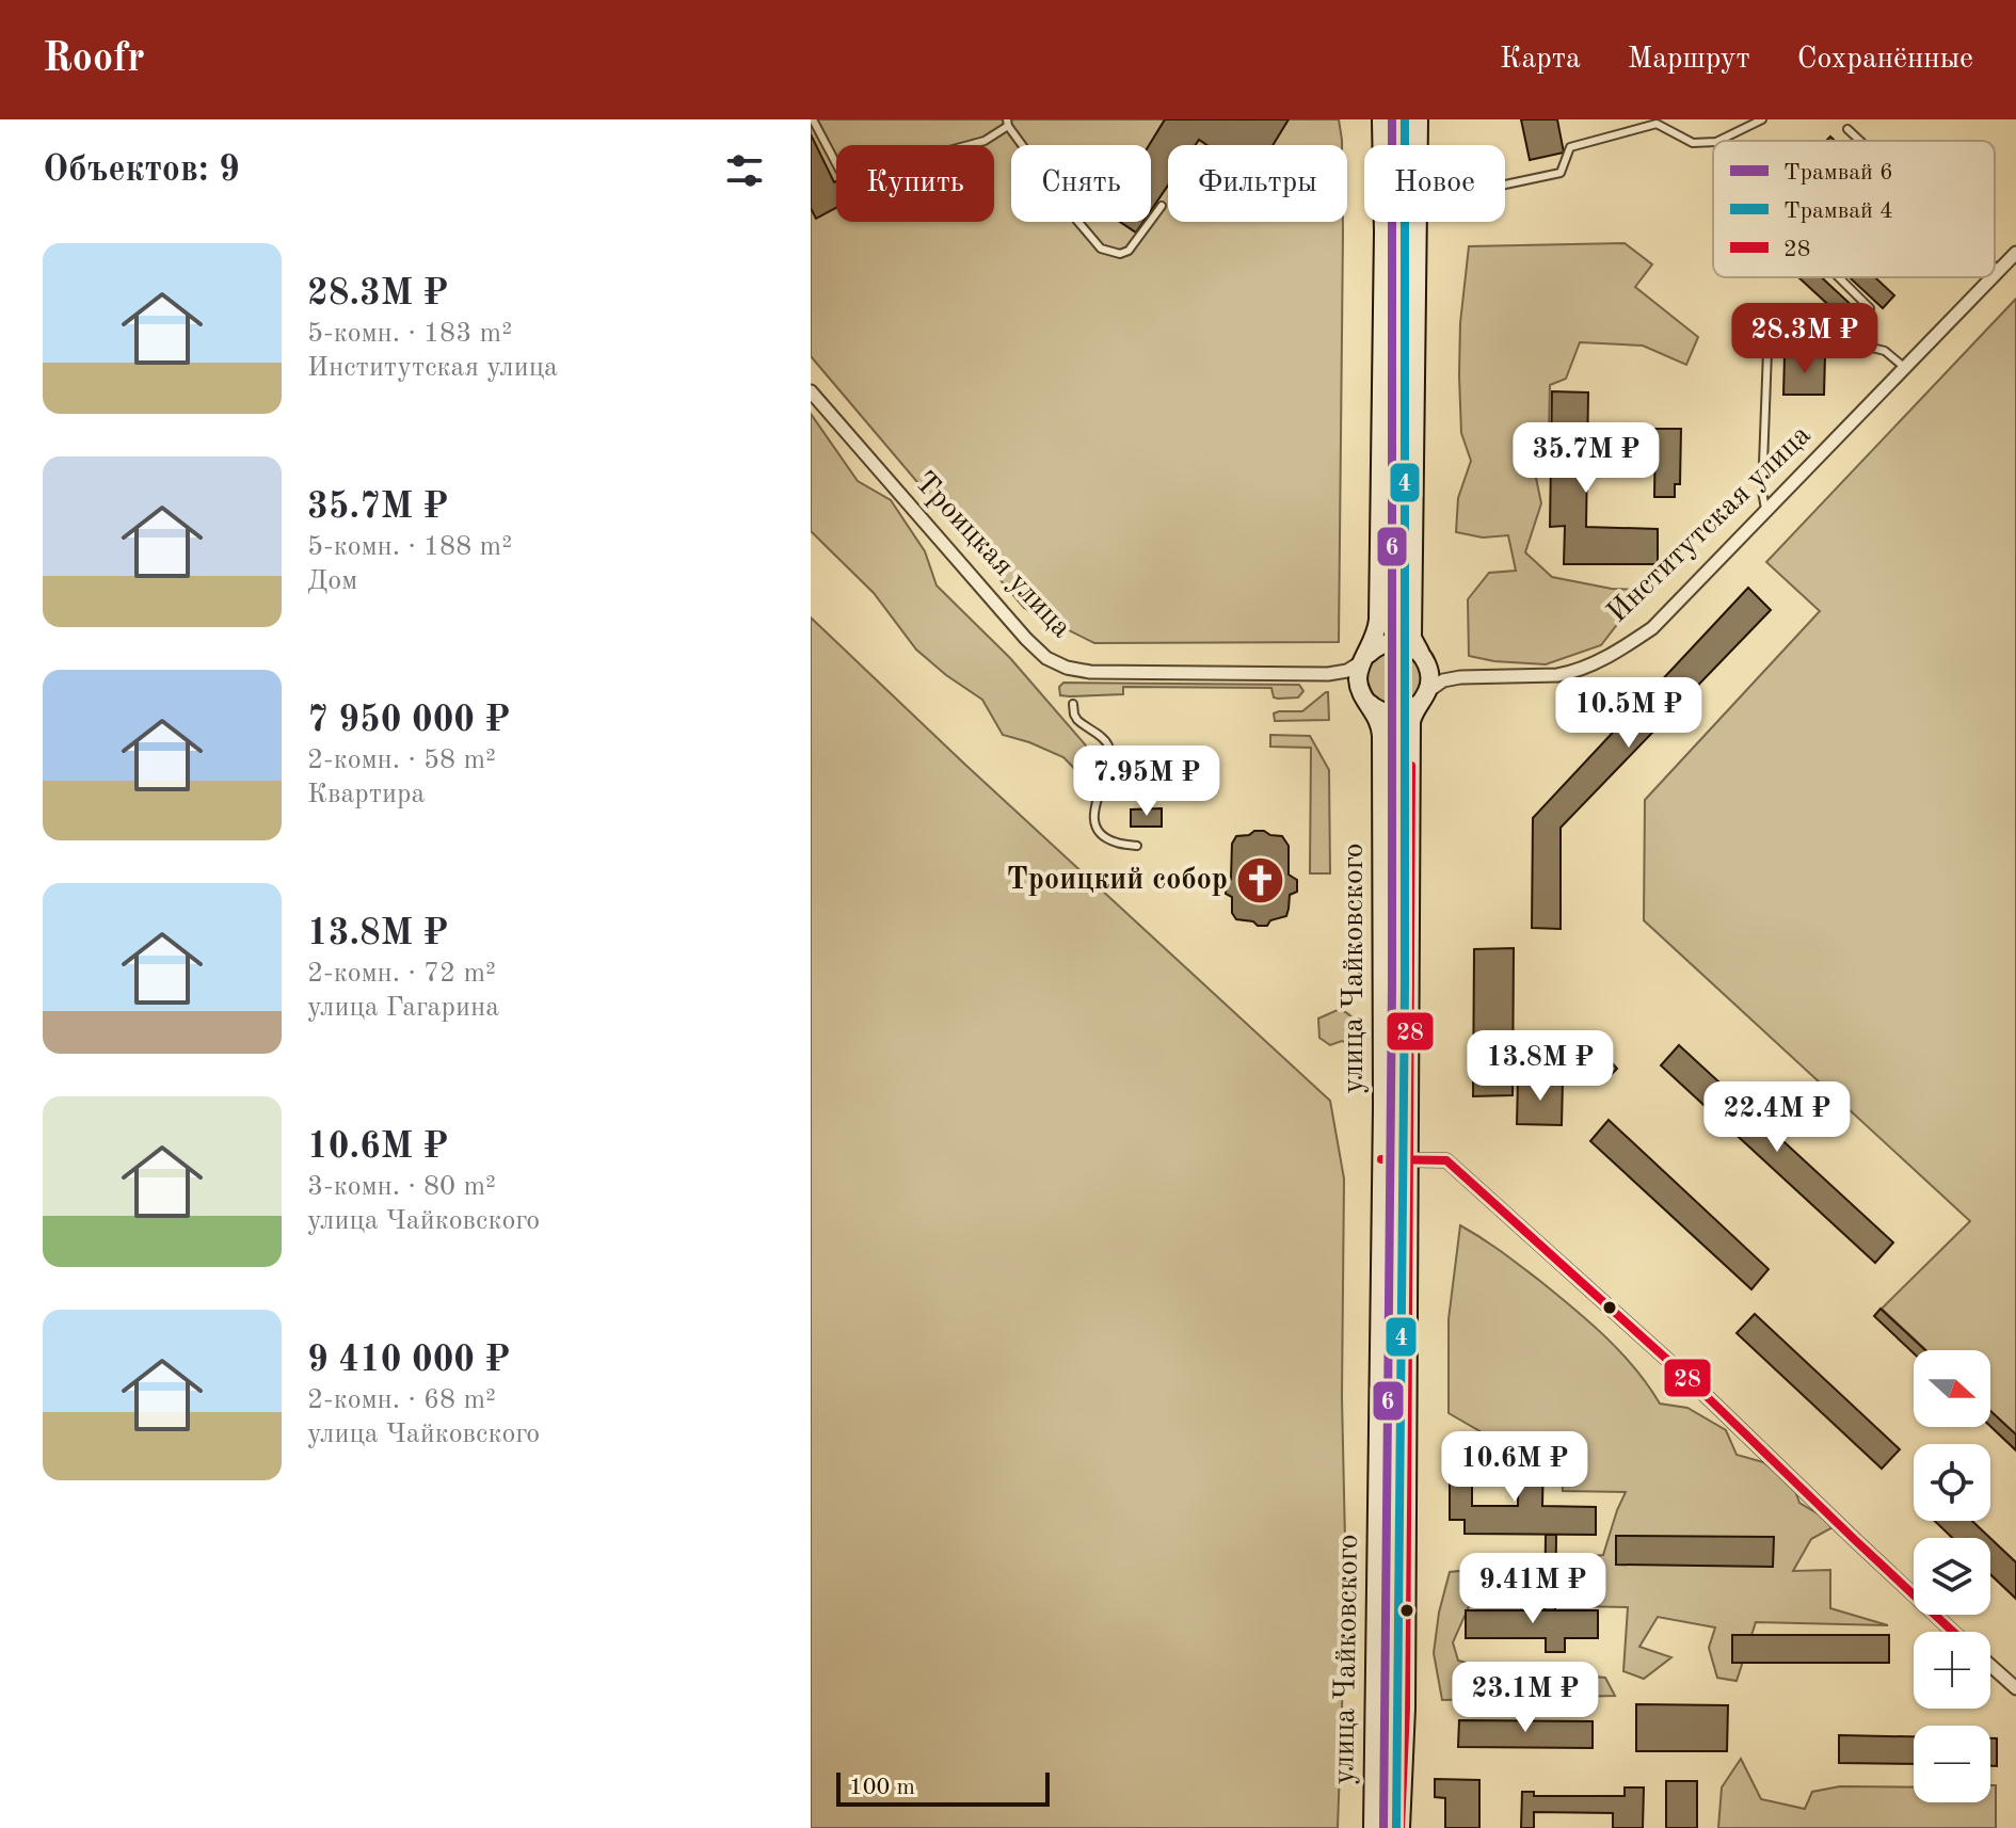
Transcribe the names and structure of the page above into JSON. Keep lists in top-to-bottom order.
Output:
{
  "streets": {
    "main road": ["улица Чайковского"],
    "street": ["Институтская улица", "Троицкая улица"]
  },
  "crossings": [
    ["Институтская улица", "улица Чайковского"]
  ],
  "places": {
    "church": ["Троицкий собор"]
  },
  "lines": ["tram line 6", "tram line 4", "transit line 28"],
  "legend": ["Трамвай 6", "Трамвай 4", "28"],
  "scale_bar": "100 m",
  "north": "right",
  "page": {
    "header": "Roofr",
    "nav": ["Карта", "Маршрут", "Сохранённые"],
    "heading": "Объектов: 9",
    "chip": [
      "Купить",
      "Снять",
      "Фильтры",
      "Новое"
    ],
    "list": [
      {
        "name": "28.3M ₽",
        "note": "5-комн. · 183 m² · Институтская улица"
      },
      {
        "name": "35.7M ₽",
        "note": "5-комн. · 188 m² · Дом"
      },
      {
        "name": "7 950 000 ₽",
        "note": "2-комн. · 58 m² · Квартира"
      },
      {
        "name": "13.8M ₽",
        "note": "2-комн. · 72 m² · улица Гагарина"
      },
      {
        "name": "10.6M ₽",
        "note": "3-комн. · 80 m² · улица Чайковского"
      },
      {
        "name": "9 410 000 ₽",
        "note": "2-комн. · 68 m² · улица Чайковского"
      }
    ],
    "price": [
      "28.3M ₽",
      "35.7M ₽",
      "10.5M ₽",
      "7.95M ₽",
      "13.8M ₽",
      "22.4M ₽",
      "10.6M ₽",
      "9.41M ₽",
      "23.1M ₽"
    ],
    "map_buttons": ["+", "−"],
    "scale": "100 m"
  }
}
